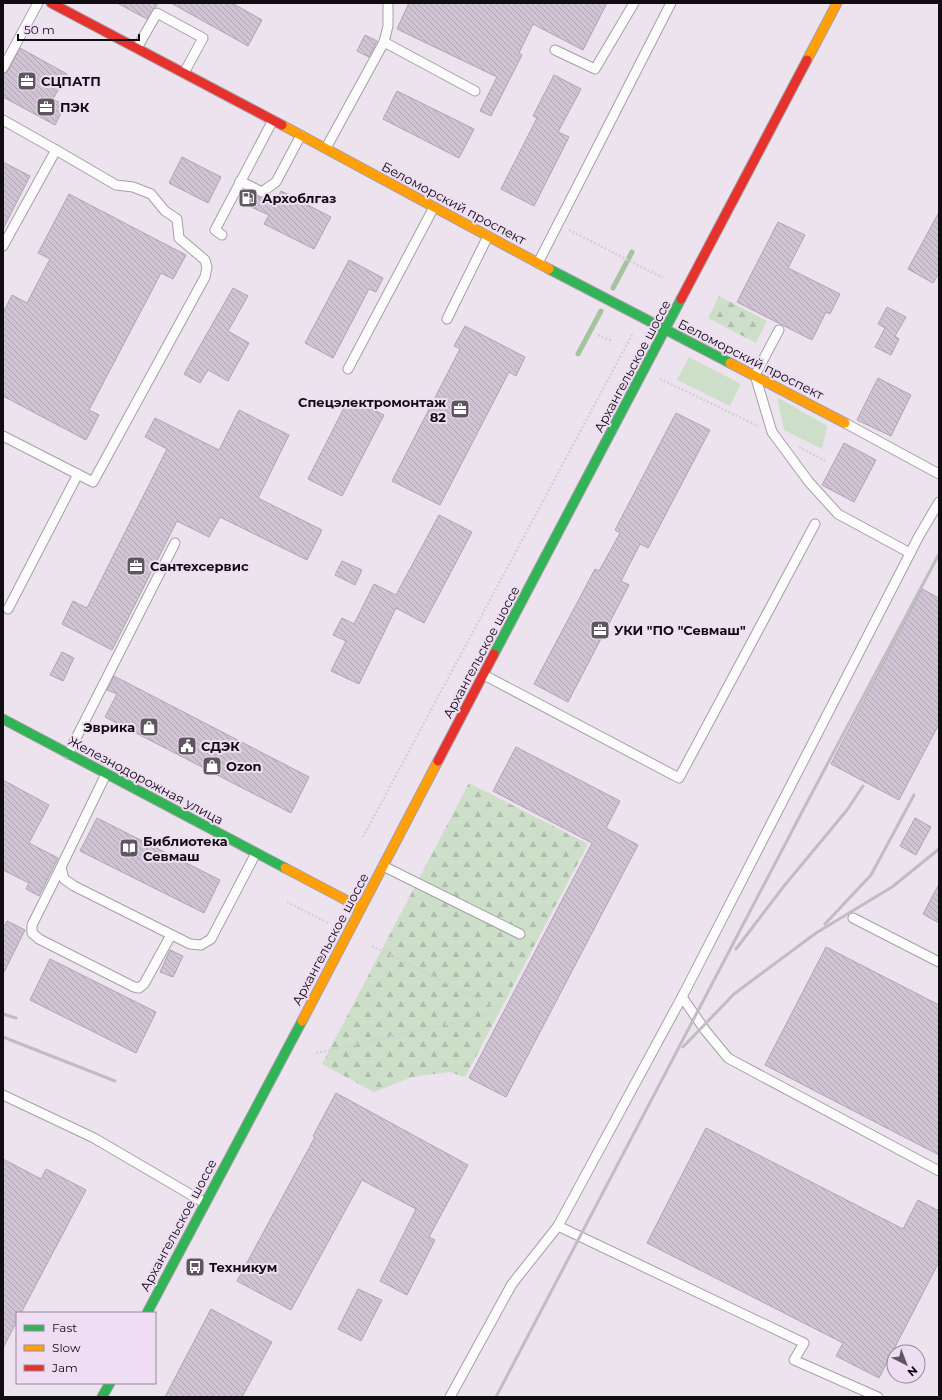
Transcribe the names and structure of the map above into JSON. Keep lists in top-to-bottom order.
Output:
{
  "streets": {
    "main road": ["Беломорский проспект", "Архангельское шоссе", "Железнодорожная улица"]
  },
  "crossings": [
    ["Беломорский проспект", "Архангельское шоссе"],
    ["Архангельское шоссе", "Железнодорожная улица"]
  ],
  "places": {
    "office": [
      "СЦПАТП",
      "ПЭК",
      "Спецэлектромонтаж 82",
      "Сантехсервис",
      "УКИ \"ПО \"Севмаш\""
    ],
    "fuel station": ["Архоблгаз"],
    "shop": ["Эврика", "Ozon"],
    "public building": ["СДЭК"],
    "library": ["Библиотека Севмаш"],
    "bus stop": ["Техникум"]
  },
  "legend": ["Fast", "Slow", "Jam"],
  "scale_bar": "50 m",
  "north": "bottom right"
}
